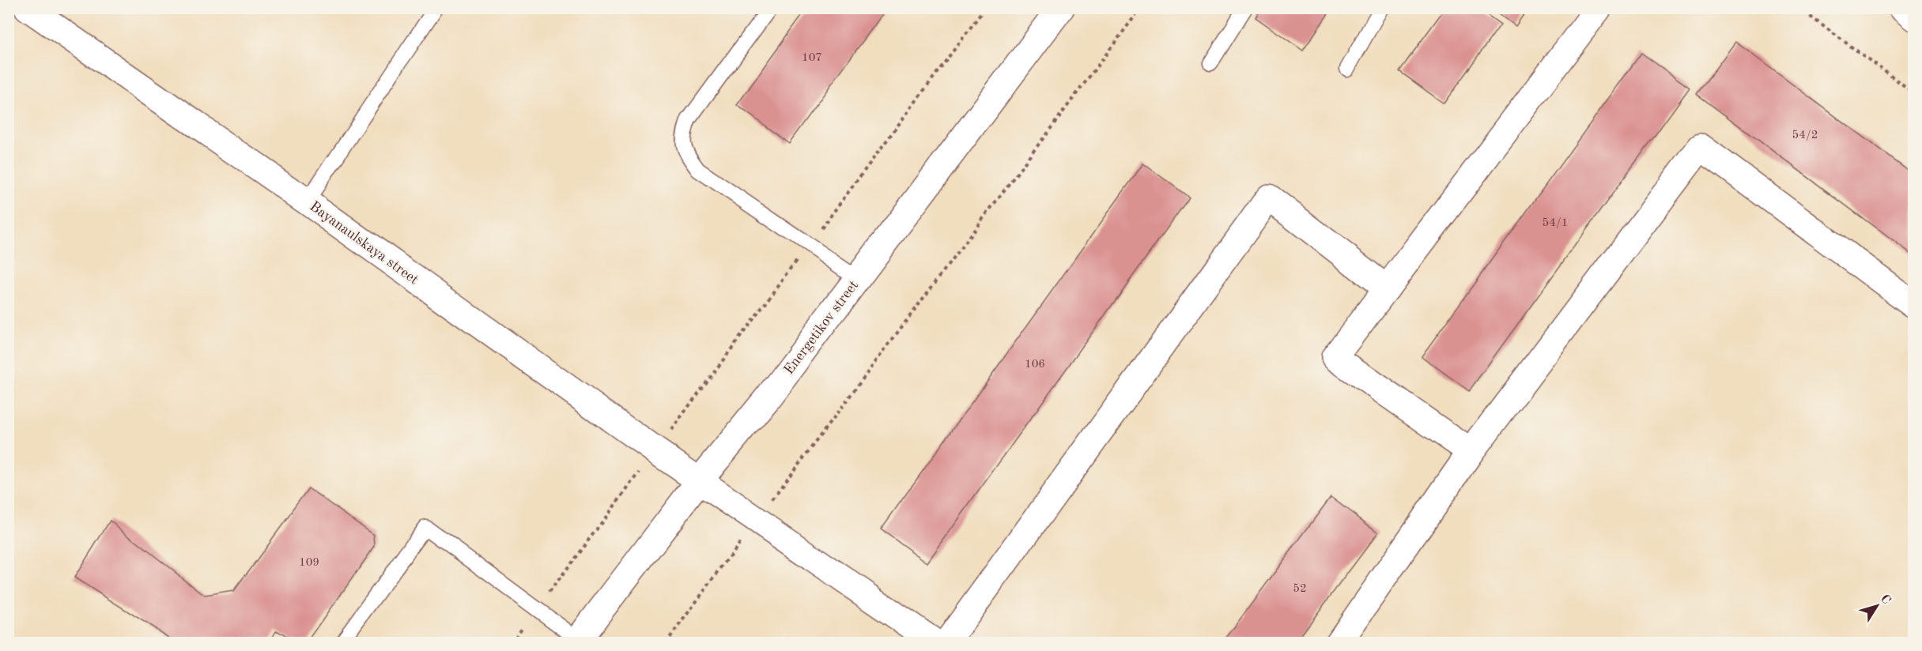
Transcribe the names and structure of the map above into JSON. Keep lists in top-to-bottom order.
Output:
{
  "streets": {
    "street": ["Bayanaulskaya street", "Energetikov street"]
  },
  "crossings": [
    ["Bayanaulskaya street", "Energetikov street"]
  ],
  "house_numbers": [
    "107",
    "54/2",
    "54/1",
    "106",
    "109",
    "52"
  ],
  "north": "top right"
}
